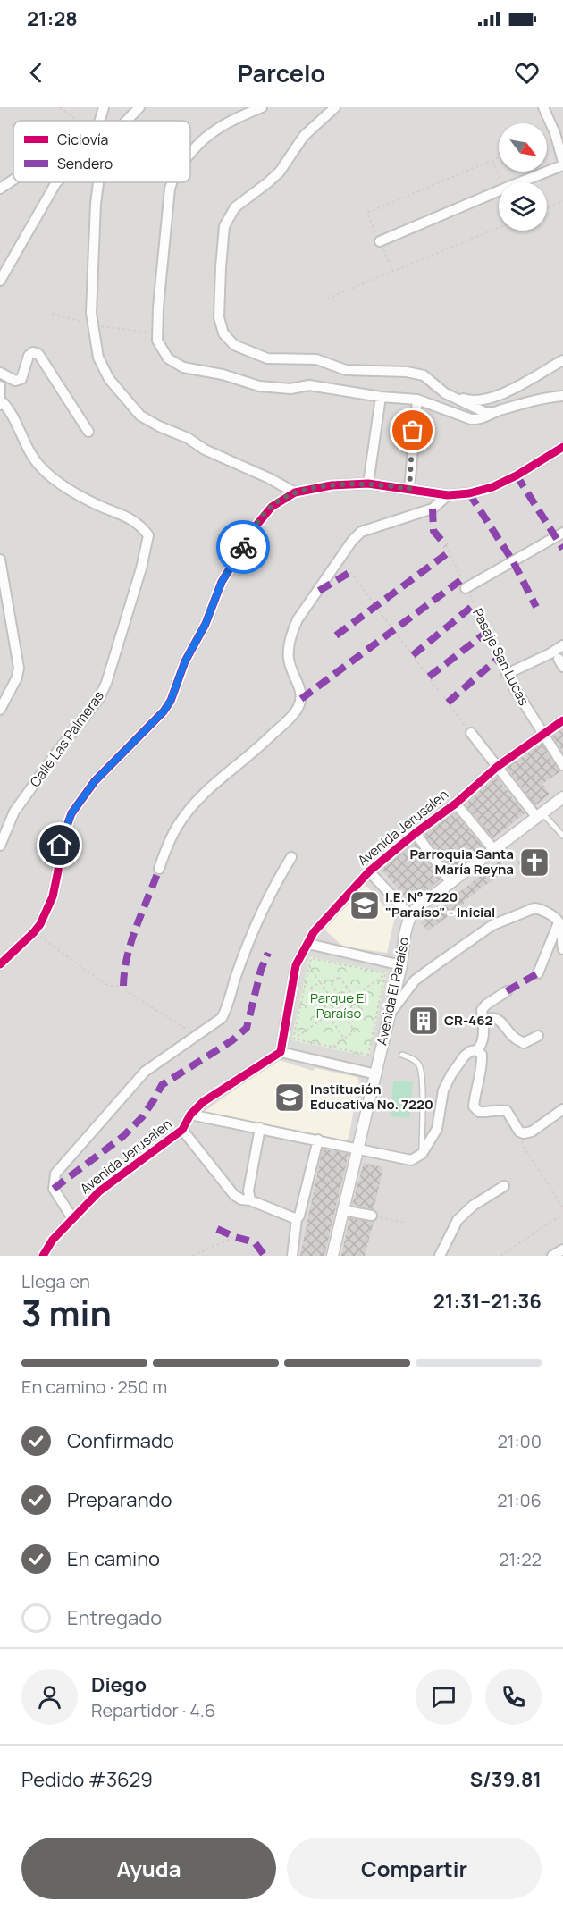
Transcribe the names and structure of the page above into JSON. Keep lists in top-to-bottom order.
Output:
{
  "streets": {
    "street": [
      "Pasaje San Lucas",
      "Calle Las Palmeras",
      "Avenida Jerusalen",
      "Avenida El Paraíso"
    ]
  },
  "crossings": [
    ["Pasaje San Lucas", "Avenida Jerusalen"]
  ],
  "parks": ["Parque El Paraíso"],
  "places": {
    "church": ["Parroquia Santa María Reyna"],
    "school or university": ["I.E. N° 7220 \"Paraíso\" - Inicial", "Institución Educativa No. 7220"],
    "building": ["CR-462"]
  },
  "legend": ["Ciclovía", "Sendero"],
  "north": "bottom right",
  "page": {
    "status": "21:28",
    "header": "Parcelo",
    "heading": ["3 min", "Llega en", "21:31–21:36"],
    "panel": [
      "Diego",
      "Repartidor · 4.6",
      "Pedido #3629",
      "S/39.81"
    ],
    "bar": "En camino · 250 m",
    "list": [
      ["Confirmado", "21:00"],
      ["Preparando", "21:06"],
      ["En camino", "21:22"],
      "Entregado"
    ],
    "buttons": ["Ayuda", "Compartir"]
  }
}
